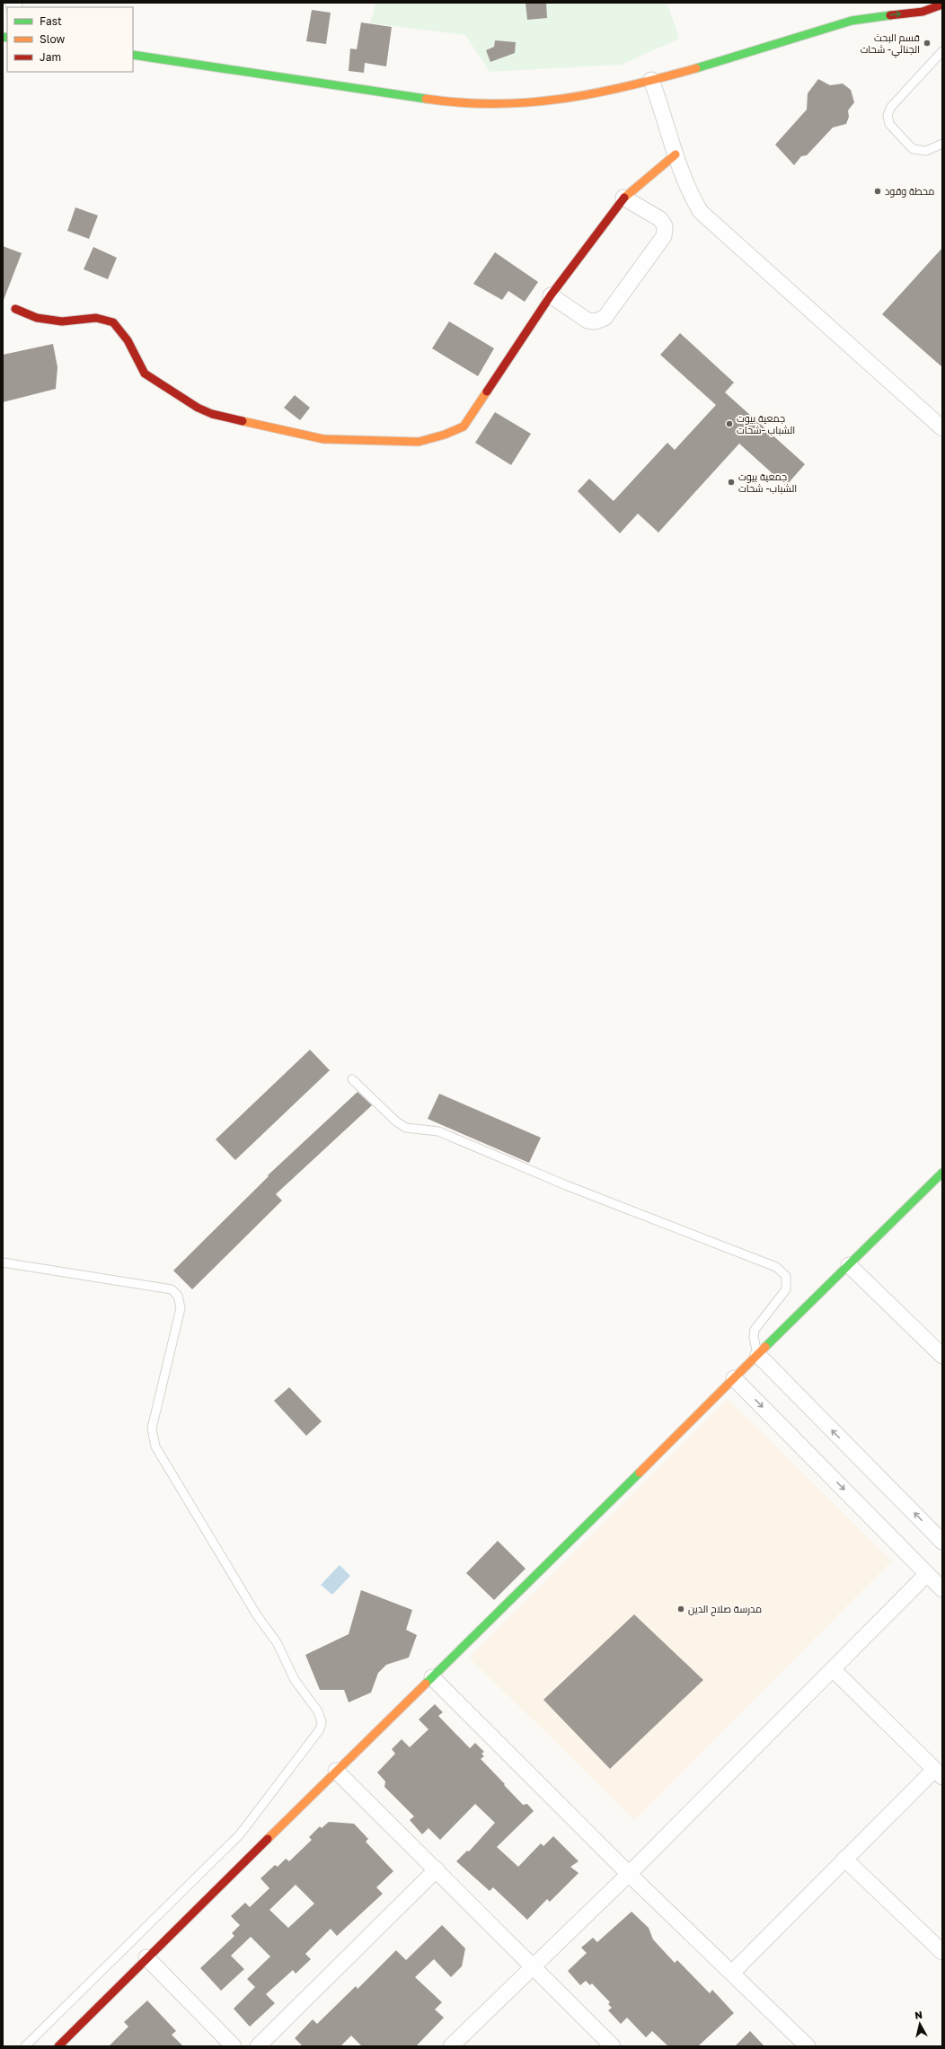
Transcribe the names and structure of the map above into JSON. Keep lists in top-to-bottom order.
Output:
{
  "places": [
    "قسم البحث الجنائي- شحات",
    "محطة وقود",
    "جمعية بيوت الشباب -شحات",
    "جمعية بيوت الشباب- شحات",
    "مدرسة صلاح الدين"
  ],
  "legend": ["Fast", "Slow", "Jam"],
  "north": "top"
}
